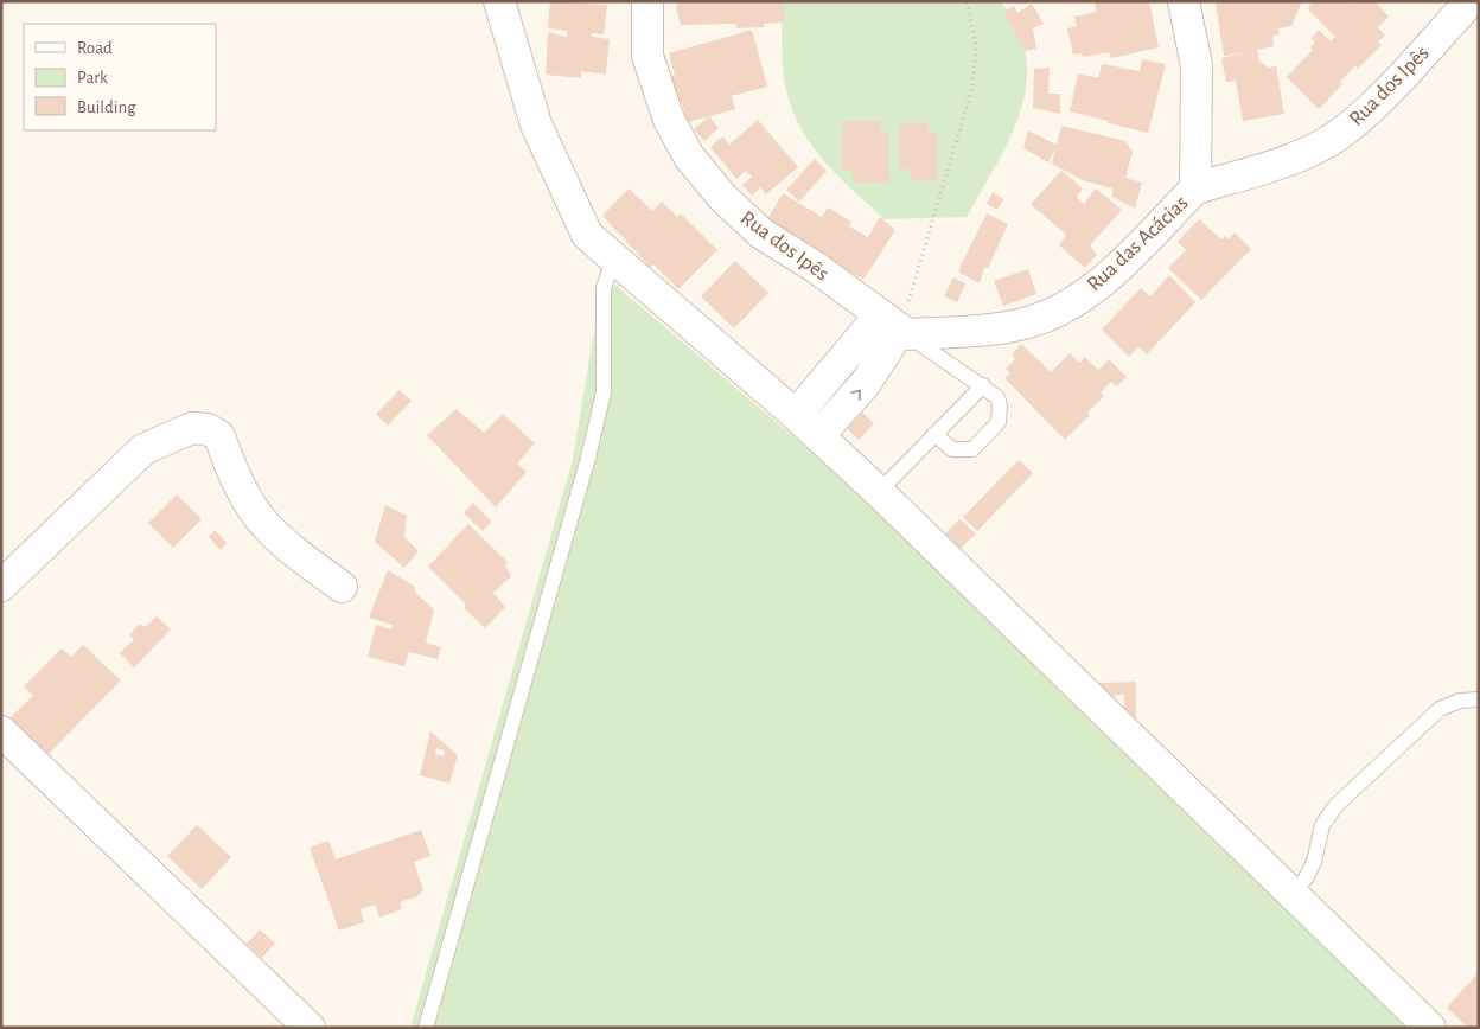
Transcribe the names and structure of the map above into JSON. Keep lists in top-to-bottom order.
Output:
{
  "streets": {
    "street": ["Rua dos Ipês", "Rua das Acácias"]
  },
  "crossings": [
    ["Rua dos Ipês", "Rua das Acácias"]
  ],
  "legend": ["Road", "Park", "Building"]
}
